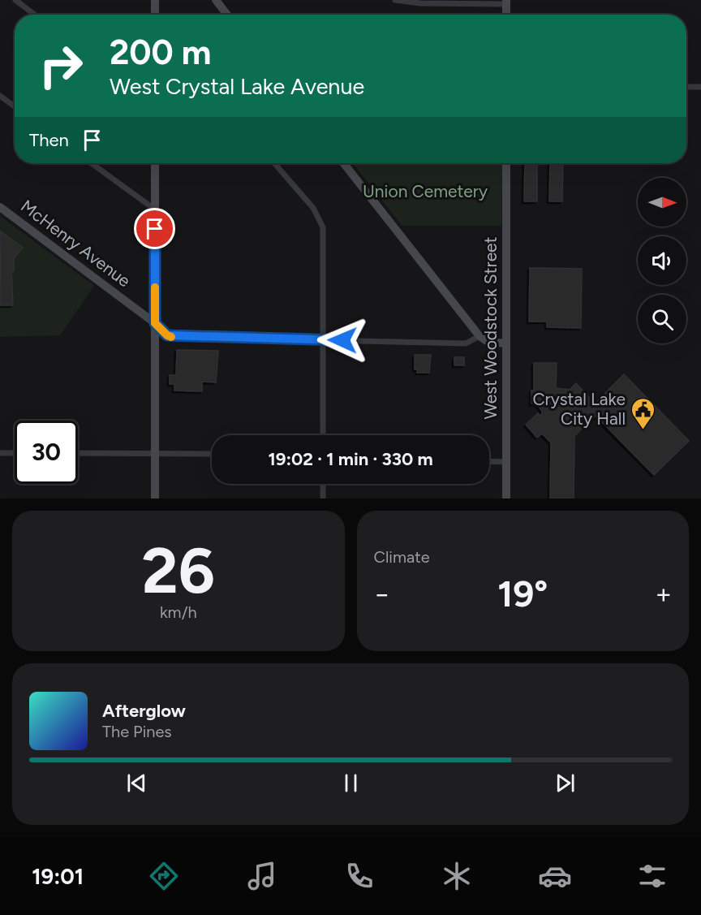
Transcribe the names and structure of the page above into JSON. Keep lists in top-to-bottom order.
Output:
{
  "streets": {
    "street": ["McHenry Avenue", "West Woodstock Street"]
  },
  "parks": ["Union Cemetery"],
  "places": {
    "public building": ["Crystal Lake City Hall"]
  },
  "north": "right",
  "page": {
    "turn": ["200 m", "West Crystal Lake Avenue"],
    "then": "Then",
    "limit": "30",
    "trip": "19:02 · 1 min · 330 m",
    "tile": [
      ["26", "km/h"],
      "Climate"
    ],
    "heat": ["−", "19°", "+"],
    "song": ["Afterglow", "The Pines"],
    "tabs": "19:01"
  }
}
